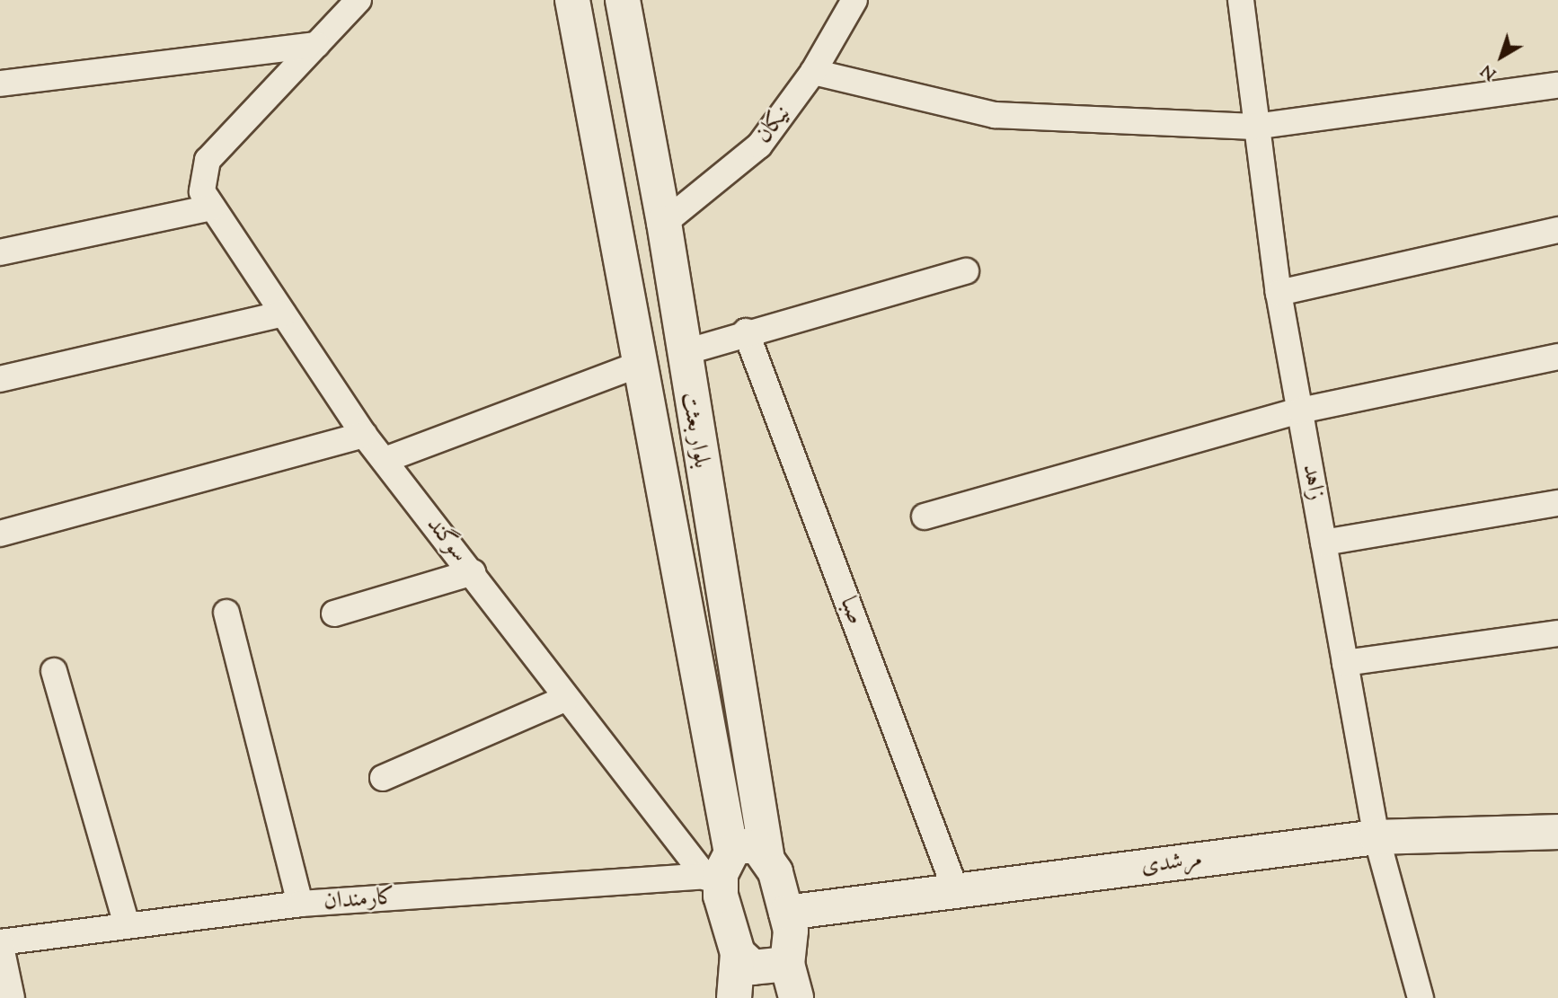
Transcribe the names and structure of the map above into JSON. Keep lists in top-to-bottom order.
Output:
{
  "streets": {
    "main road": ["بلوار بعثت", "مرشدی"],
    "street": [
      "نیکان",
      "زاهد",
      "سوگند",
      "صبا",
      "کارمندان"
    ]
  },
  "crossings": [
    ["نیکان", "بلوار بعثت"],
    ["بلوار بعثت", "سوگند"],
    ["بلوار بعثت", "مرشدی"],
    ["بلوار بعثت", "کارمندان"],
    ["زاهد", "مرشدی"],
    ["سوگند", "کارمندان"],
    ["صبا", "مرشدی"]
  ],
  "north": "bottom left"
}
